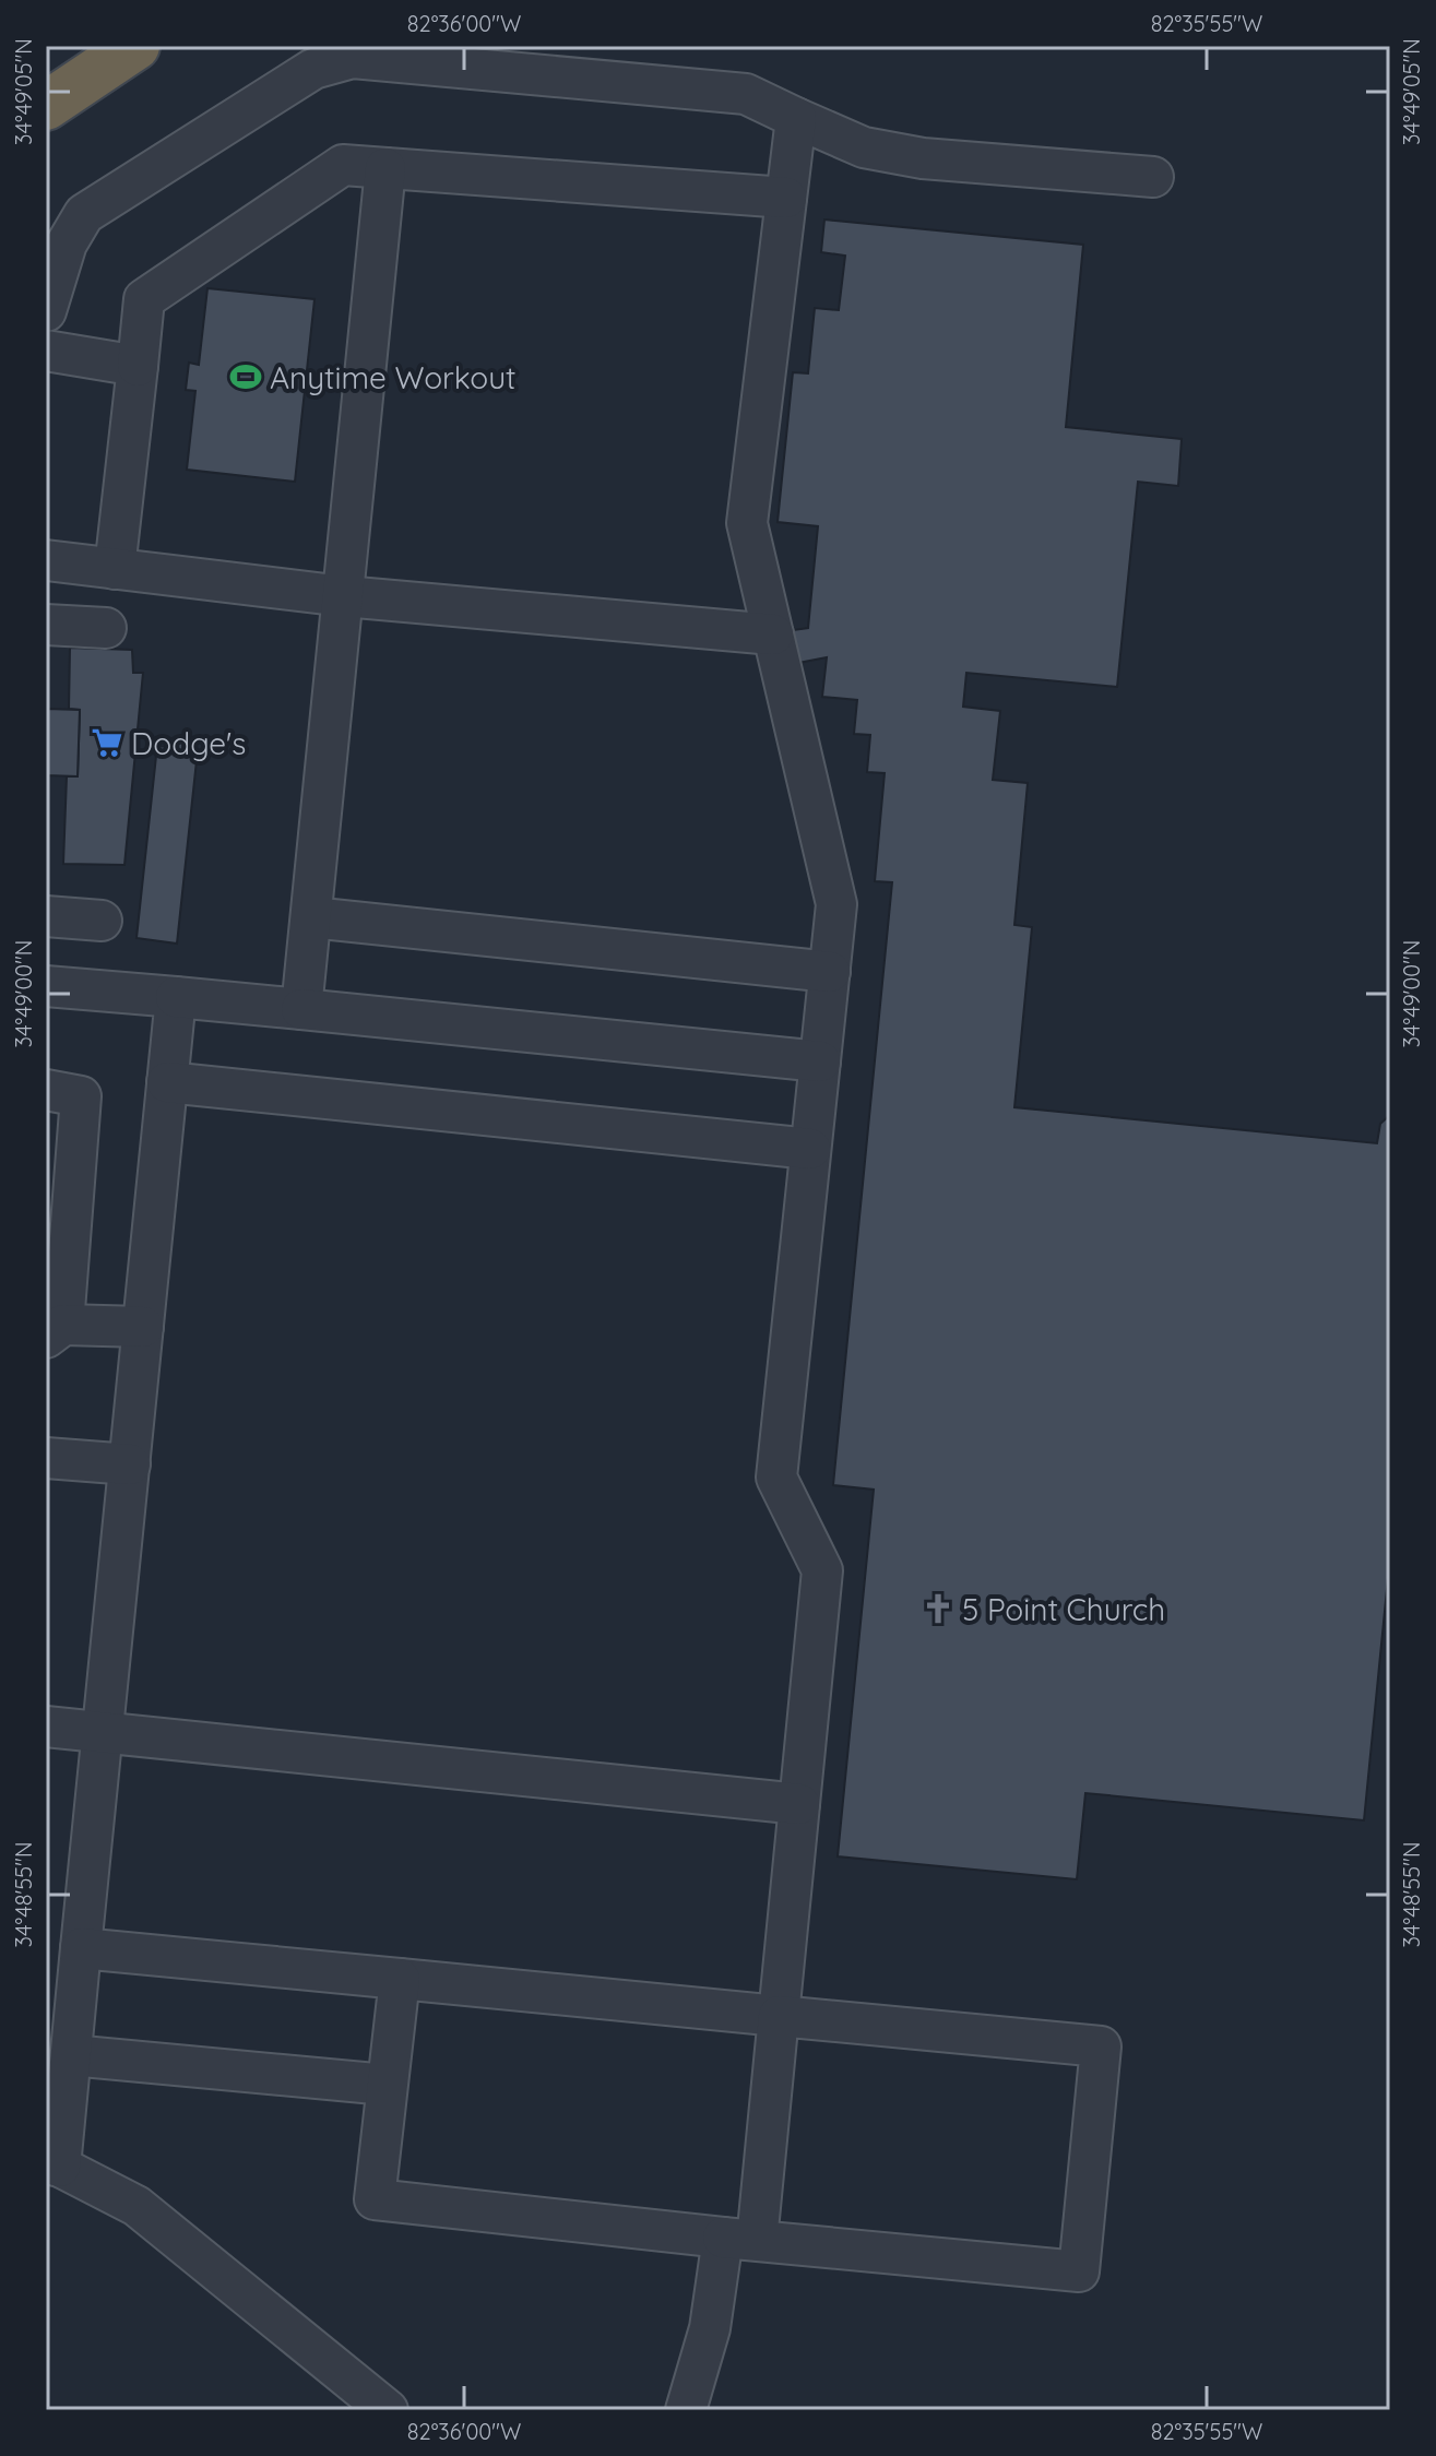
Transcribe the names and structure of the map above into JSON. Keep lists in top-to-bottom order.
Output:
{
  "places": {
    "sports": ["Anytime Workout"],
    "supermarket": ["Dodge's"],
    "church": ["5 Point Church"]
  },
  "coordinates": [
    "82°36'00\"W",
    "82°35'55\"W",
    "34°49'05\"N",
    "34°49'00\"N",
    "34°48'55\"N"
  ]
}
